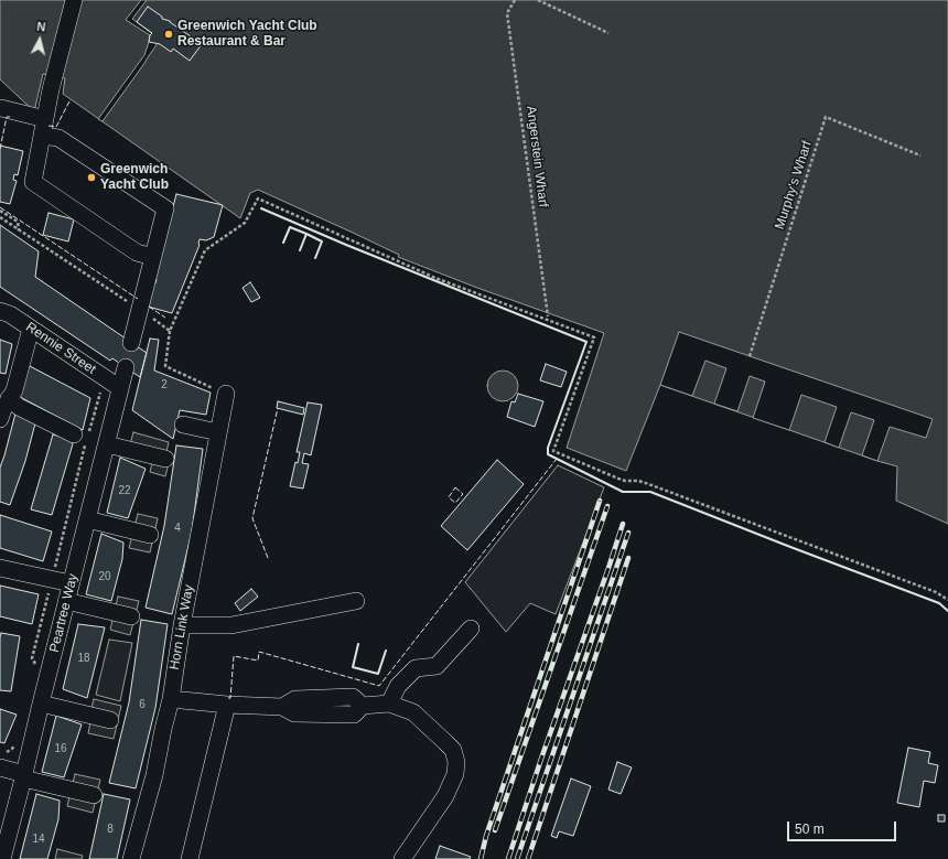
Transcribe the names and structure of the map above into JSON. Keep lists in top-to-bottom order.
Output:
{
  "streets": {
    "street": ["Rennie Street", "Peartree Way", "Horn Link Way"],
    "path": ["Angerstein Wharf", "Murphy's Wharf"]
  },
  "crossings": [
    ["Rennie Street", "Peartree Way"]
  ],
  "places": ["Greenwich Yacht Club Restaurant & Bar", "Greenwich Yacht Club"],
  "house_numbers": [
    "2",
    "22",
    "4",
    "20",
    "18",
    "6",
    "16",
    "8",
    "14"
  ],
  "scale_bar": "50 m",
  "north": "top"
}
